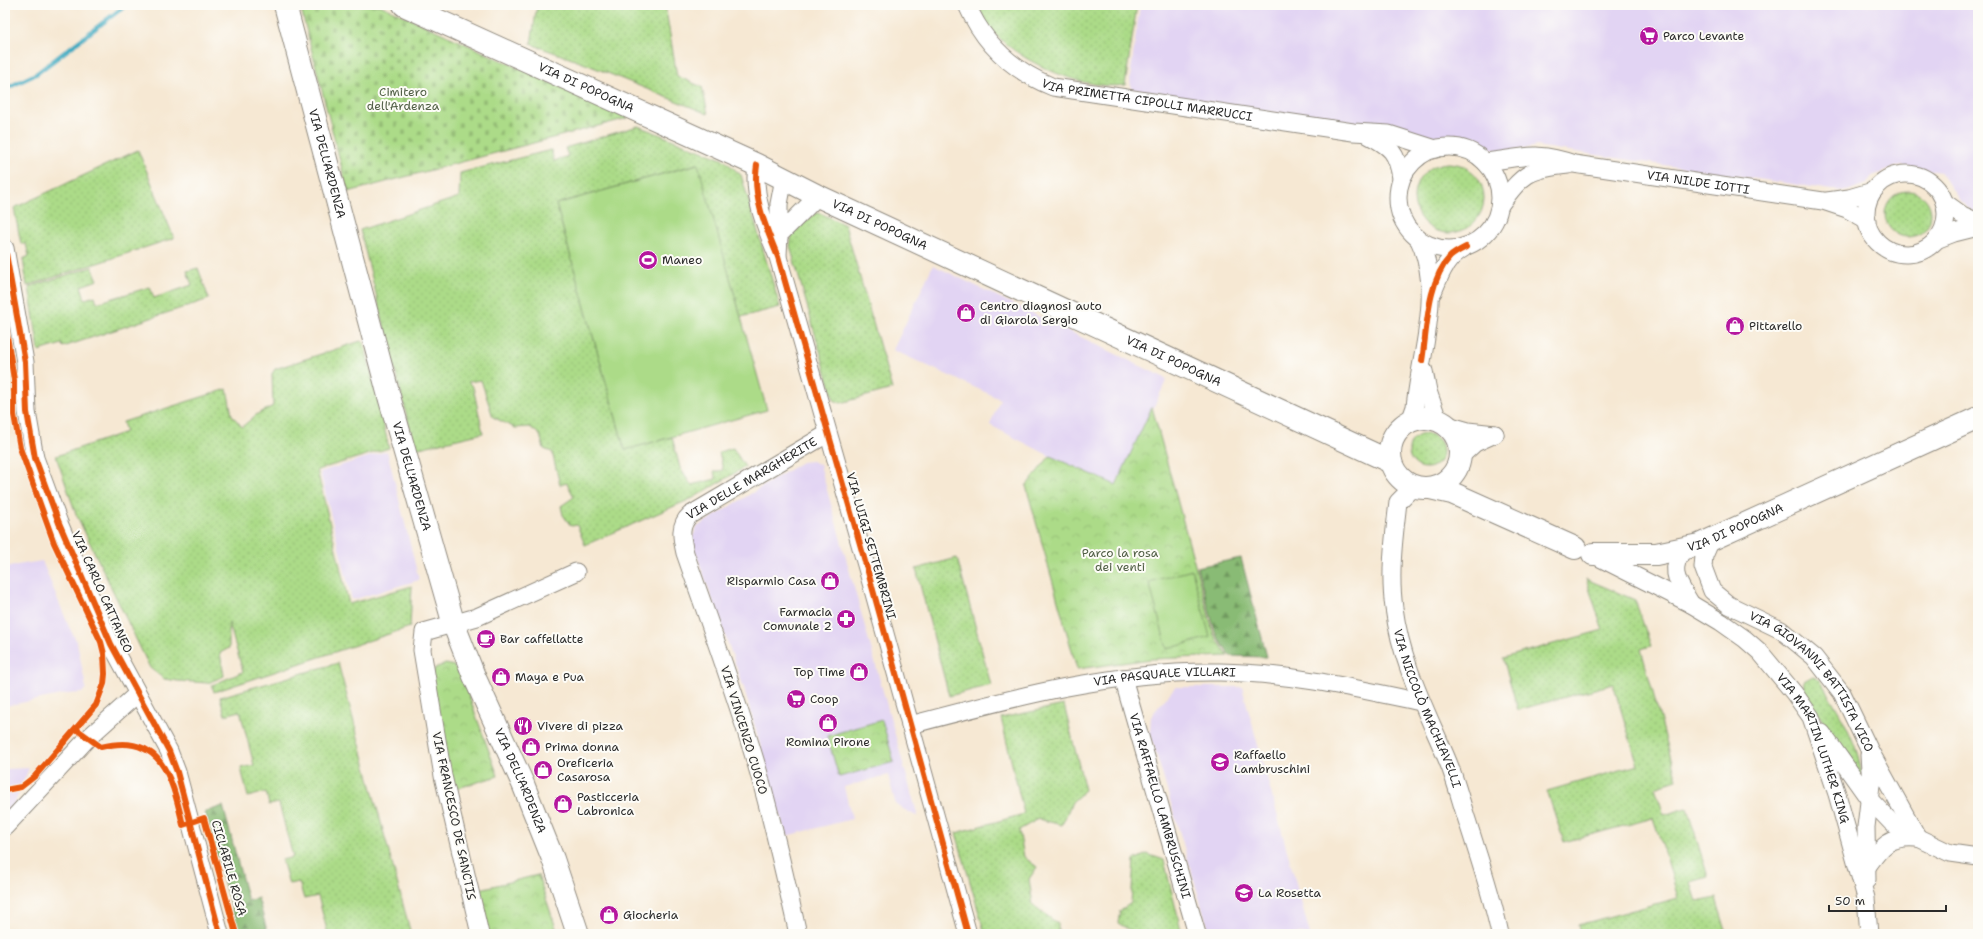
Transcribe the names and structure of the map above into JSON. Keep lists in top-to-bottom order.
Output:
{
  "streets": {
    "main road": ["VIA DI POPOGNA", "VIA DELL'ARDENZA"],
    "street": [
      "VIA PRIMETTA CIPOLLI MARRUCCI",
      "VIA NILDE IOTTI",
      "VIA DELLE MARGHERITE",
      "VIA LUIGI SETTEMBRINI",
      "VIA CARLO CATTANEO",
      "VIA PASQUALE VILLARI",
      "VIA GIOVANNI BATTISTA VICO",
      "VIA NICCOLÒ MACHIAVELLI",
      "VIA VINCENZO CUOCO",
      "VIA MARTIN LUTHER KING",
      "VIA RAFFAELLO LAMBRUSCHINI",
      "VIA FRANCESCO DE SANCTIS"
    ],
    "cycle path": ["CICLABILE ROSA"]
  },
  "crossings": [
    ["VIA DI POPOGNA", "VIA LUIGI SETTEMBRINI"],
    ["VIA DI POPOGNA", "VIA GIOVANNI BATTISTA VICO"],
    ["VIA DI POPOGNA", "VIA NICCOLÒ MACHIAVELLI"],
    ["VIA DI POPOGNA", "VIA MARTIN LUTHER KING"],
    ["VIA PRIMETTA CIPOLLI MARRUCCI", "VIA NILDE IOTTI"],
    ["VIA DELL'ARDENZA", "VIA FRANCESCO DE SANCTIS"],
    ["VIA DELLE MARGHERITE", "VIA LUIGI SETTEMBRINI"],
    ["VIA DELLE MARGHERITE", "VIA VINCENZO CUOCO"],
    ["VIA LUIGI SETTEMBRINI", "VIA PASQUALE VILLARI"],
    ["VIA PASQUALE VILLARI", "VIA NICCOLÒ MACHIAVELLI"],
    ["VIA PASQUALE VILLARI", "VIA RAFFAELLO LAMBRUSCHINI"],
    ["VIA GIOVANNI BATTISTA VICO", "VIA MARTIN LUTHER KING"]
  ],
  "parks": ["Cimitero dell'Ardenza", "Parco la rosa dei venti"],
  "places": {
    "supermarket": ["Parco Levante", "Coop"],
    "sports": ["Maneo"],
    "shop": [
      "Centro diagnosi auto di Giarola Sergio",
      "Pittarello",
      "Risparmio Casa",
      "Top Time",
      "Maya e Pua",
      "Romina Pirone",
      "Prima donna",
      "Oreficeria Casarosa",
      "Pasticceria Labronica",
      "Giocheria"
    ],
    "pharmacy": ["Farmacia Comunale 2"],
    "cafe": ["Bar caffellatte"],
    "restaurant": ["Vivere di pizza"],
    "school or university": ["Raffaello Lambruschini", "La Rosetta"]
  },
  "scale_bar": "50 m"
}
